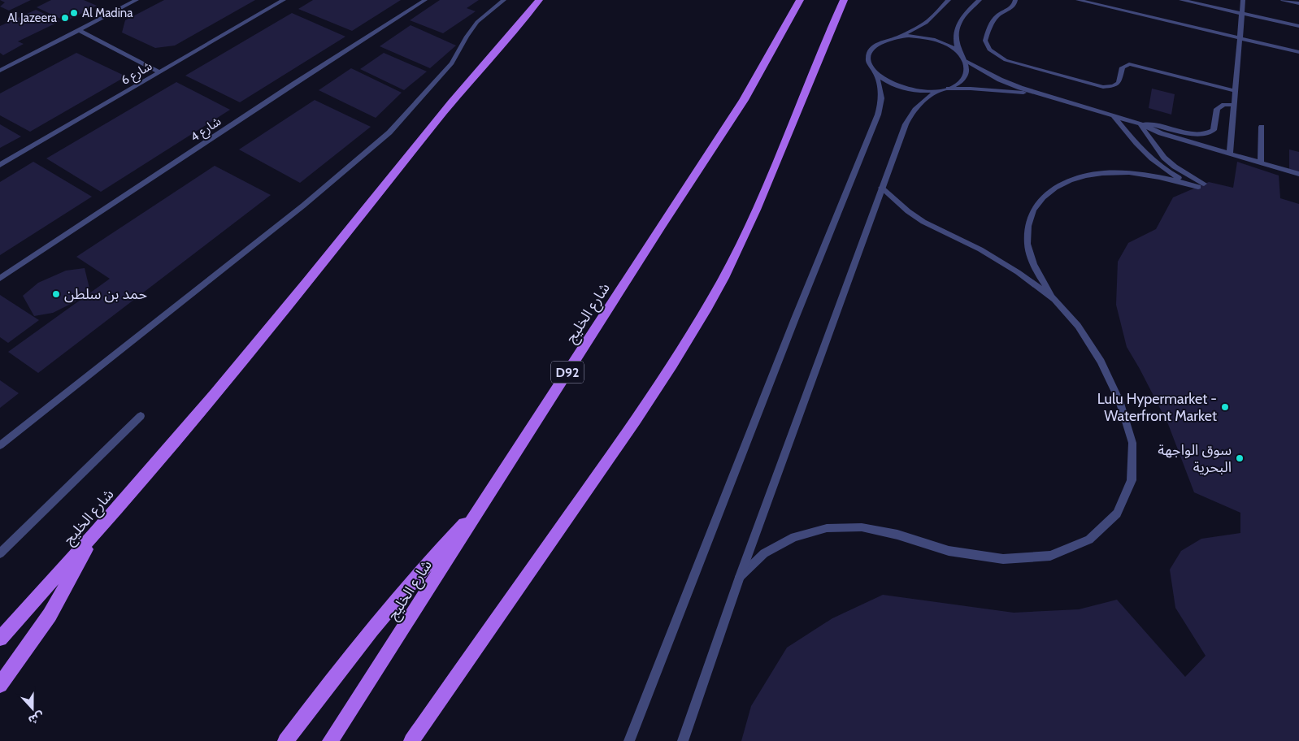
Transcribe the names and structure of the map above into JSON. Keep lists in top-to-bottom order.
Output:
{
  "streets": {
    "main road": ["شارع الخليج", "D92"],
    "street": ["شارع 6", "شارع 4"]
  },
  "places": [
    "Al Madina",
    "Al Jazeera",
    "حمد بن سلطن",
    "Lulu Hypermarket - Waterfront Market",
    "سوق الواجهة البحرية"
  ],
  "north": "bottom"
}
